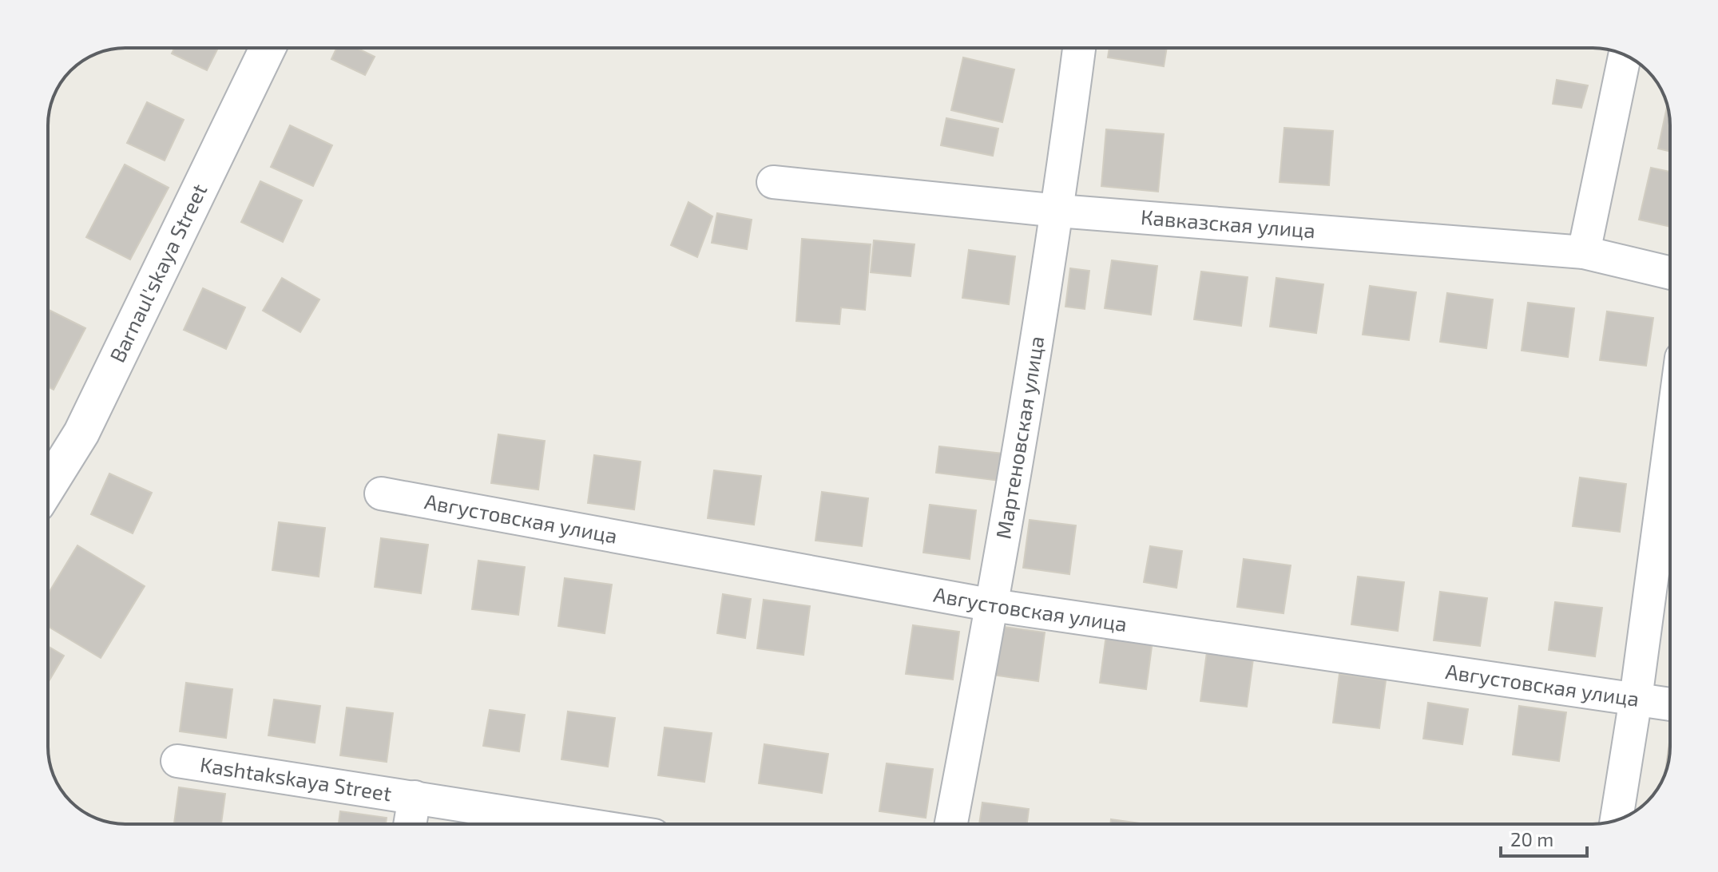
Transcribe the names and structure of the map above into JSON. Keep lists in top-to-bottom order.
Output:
{
  "streets": {
    "street": [
      "Кавказская улица",
      "Barnaul'skaya Street",
      "Мартеновская улица",
      "Августовская улица",
      "Kashtakskaya Street"
    ]
  },
  "crossings": [
    ["Кавказская улица", "Мартеновская улица"],
    ["Мартеновская улица", "Августовская улица"]
  ],
  "scale_bar": "20 m"
}
